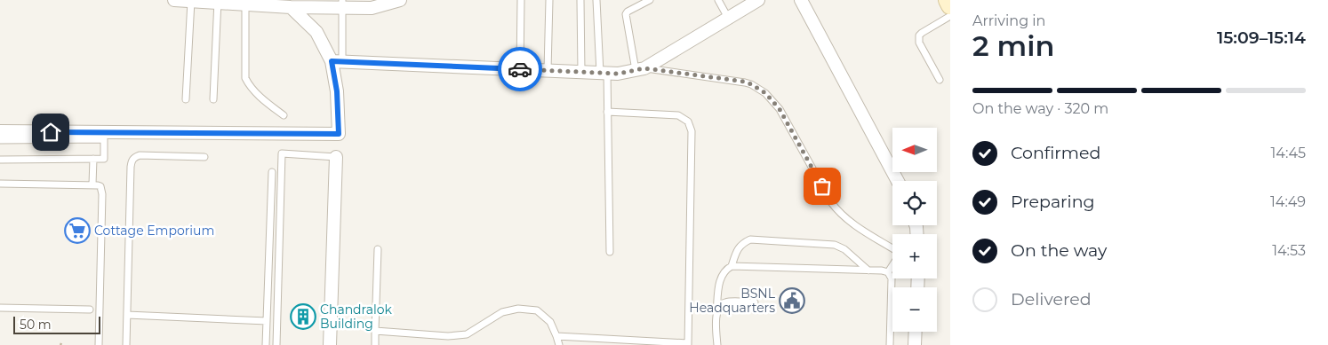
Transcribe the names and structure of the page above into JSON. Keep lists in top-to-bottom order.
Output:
{
  "places": {
    "supermarket": ["Cottage Emporium"],
    "public building": ["BSNL Headquarters"],
    "building": ["Chandralok Building"]
  },
  "scale_bar": "50 m",
  "north": "left",
  "page": {
    "heading": ["2 min", "Arriving in", "15:09–15:14"],
    "bar": "On the way · 320 m",
    "map_buttons": ["+", "−"],
    "list": [
      ["Confirmed", "14:45"],
      ["Preparing", "14:49"],
      ["On the way", "14:53"],
      "Delivered"
    ],
    "scale": "50 m"
  }
}
